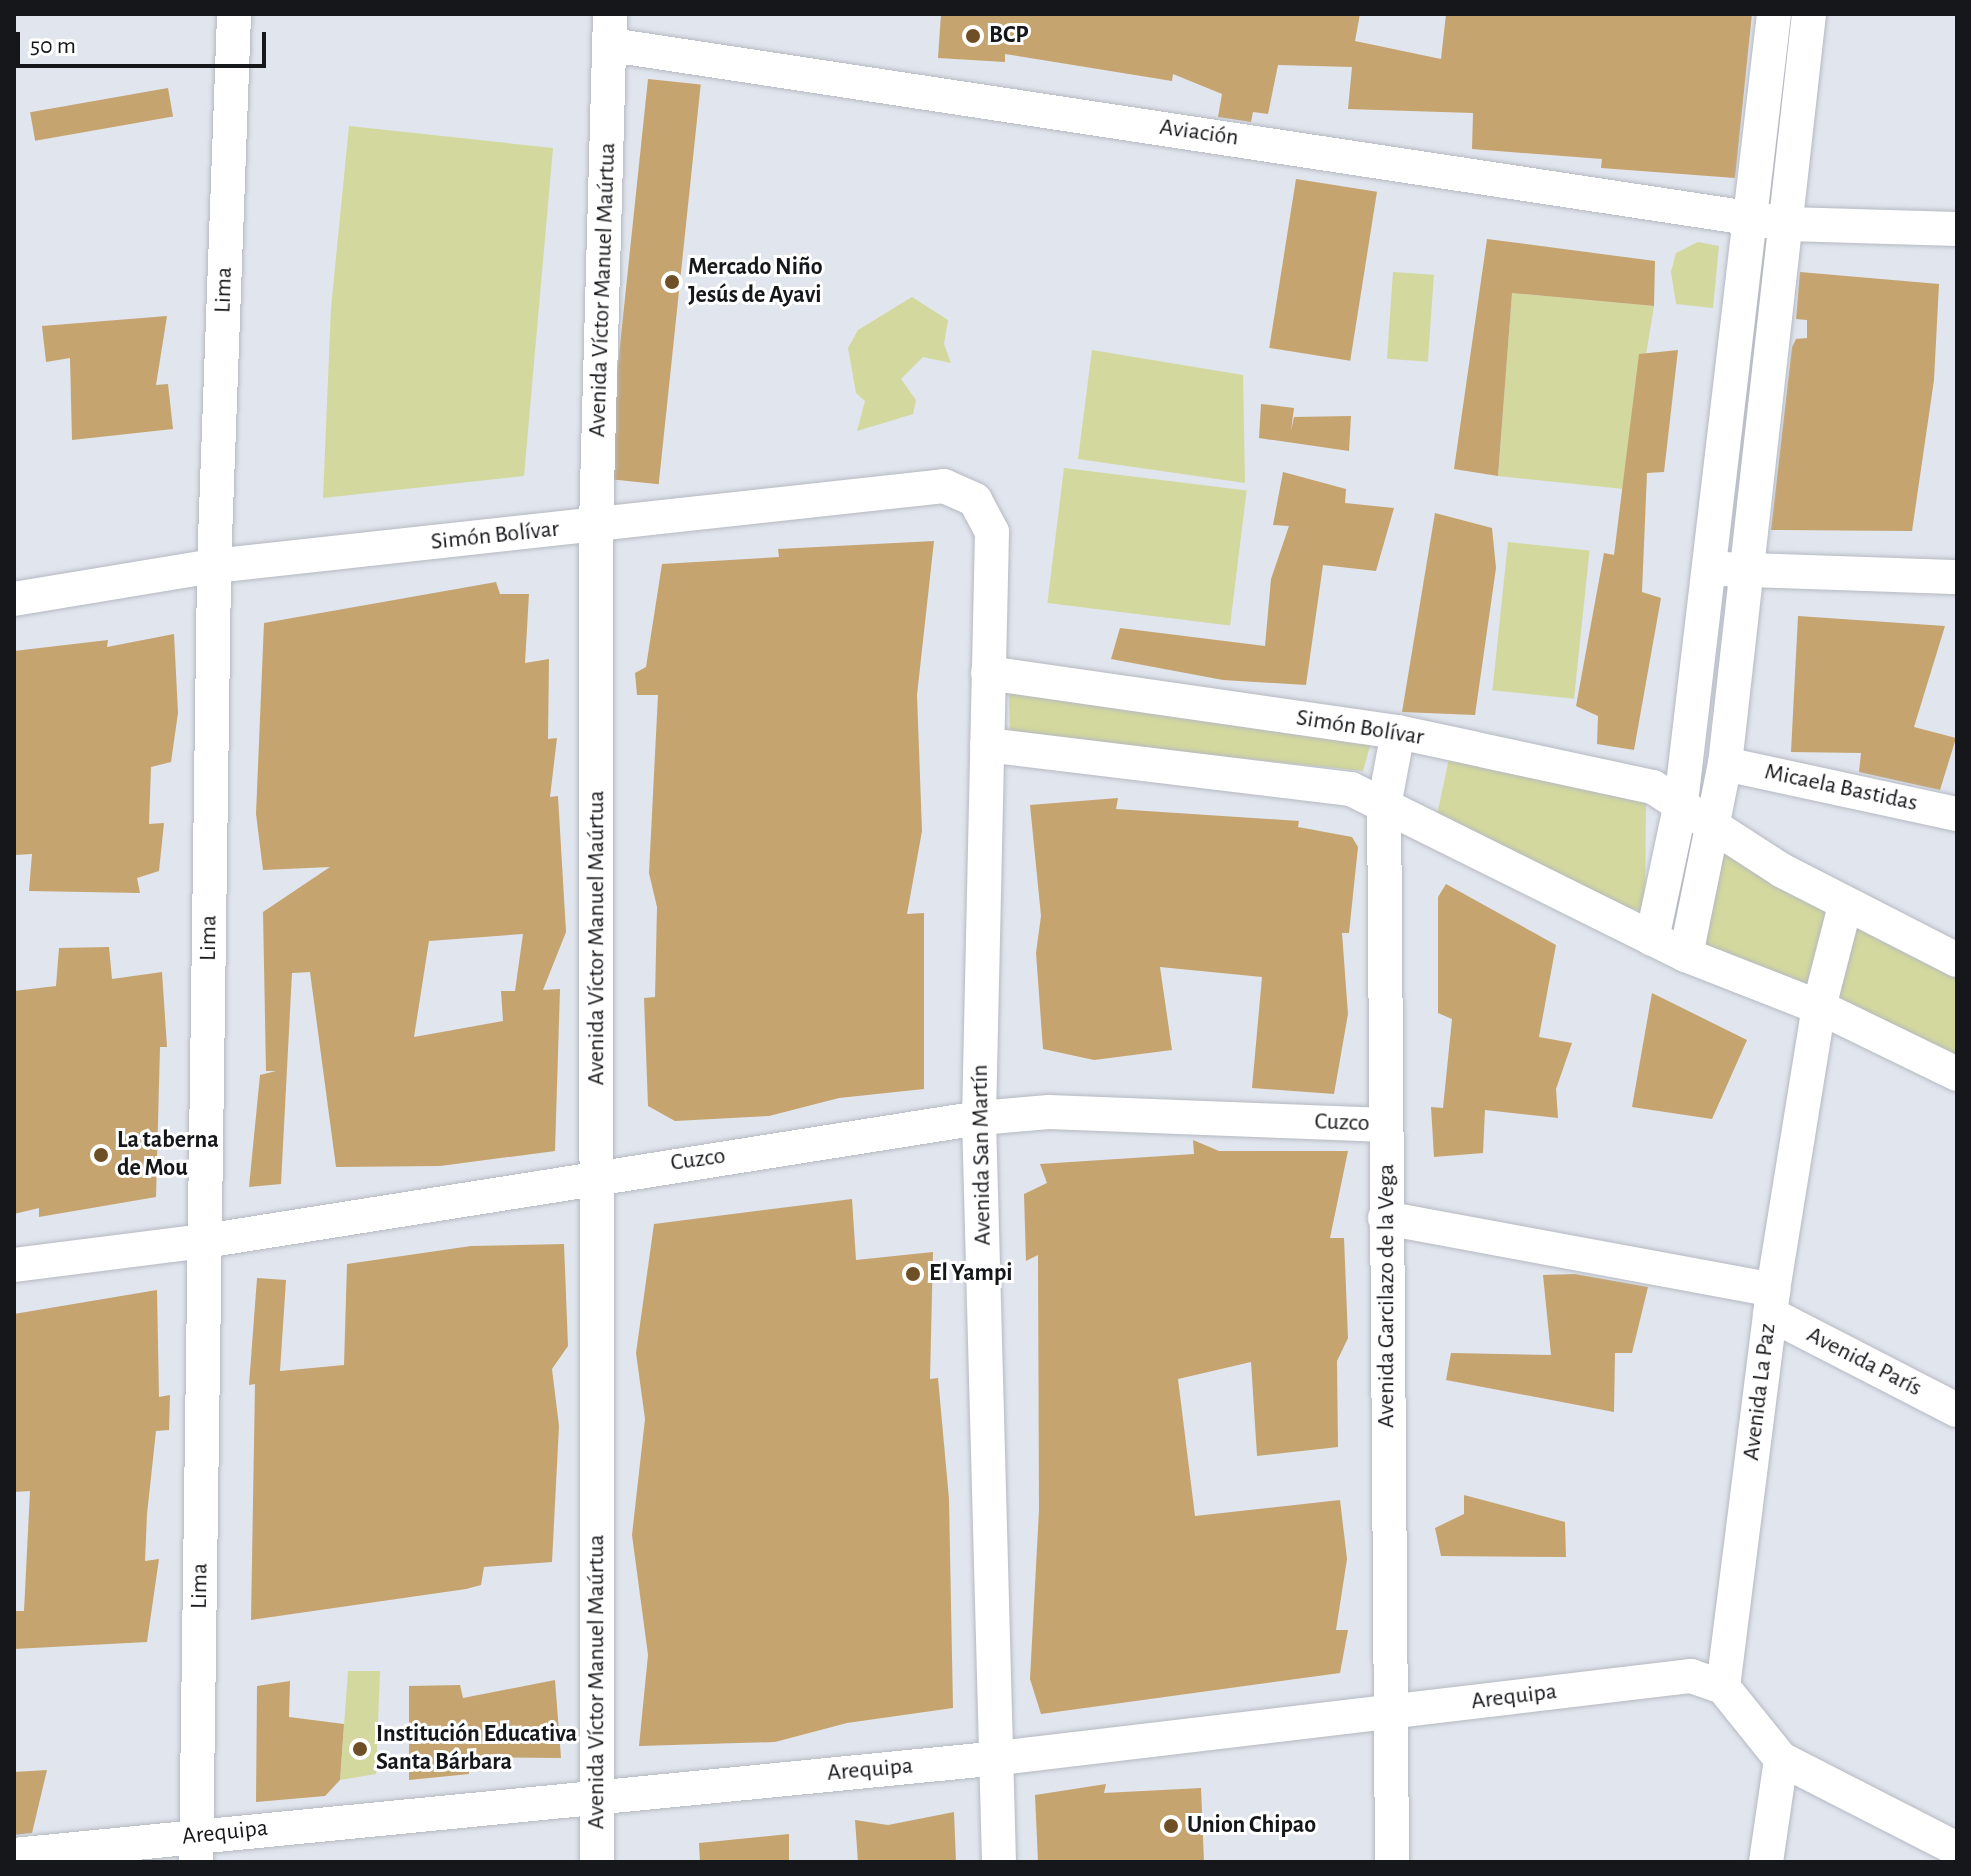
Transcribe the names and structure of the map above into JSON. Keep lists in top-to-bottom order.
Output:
{
  "streets": {
    "street": [
      "Aviación",
      "Lima",
      "Avenida Víctor Manuel Maúrtua",
      "Simón Bolívar",
      "Micaela Bastidas",
      "Cuzco",
      "Avenida San Martín",
      "Avenida Garcilazo de la Vega",
      "Avenida París",
      "Avenida La Paz",
      "Arequipa"
    ]
  },
  "crossings": [
    ["Aviación", "Avenida Víctor Manuel Maúrtua"],
    ["Lima", "Simón Bolívar"],
    ["Lima", "Cuzco"],
    ["Lima", "Arequipa"],
    ["Avenida Víctor Manuel Maúrtua", "Simón Bolívar"],
    ["Avenida Víctor Manuel Maúrtua", "Cuzco"],
    ["Avenida Víctor Manuel Maúrtua", "Arequipa"],
    ["Simón Bolívar", "Avenida San Martín"],
    ["Simón Bolívar", "Avenida Garcilazo de la Vega"],
    ["Simón Bolívar", "Avenida La Paz"],
    ["Cuzco", "Avenida San Martín"],
    ["Cuzco", "Avenida Garcilazo de la Vega"],
    ["Avenida San Martín", "Arequipa"],
    ["Avenida Garcilazo de la Vega", "Arequipa"],
    ["Avenida París", "Avenida La Paz"],
    ["Avenida La Paz", "Arequipa"]
  ],
  "places": [
    "BCP",
    "Mercado Niño Jesús de Ayavi",
    "La taberna de Mou",
    "El Yampi",
    "Institución Educativa Santa Bárbara",
    "Union Chipao"
  ],
  "scale_bar": "50 m"
}
